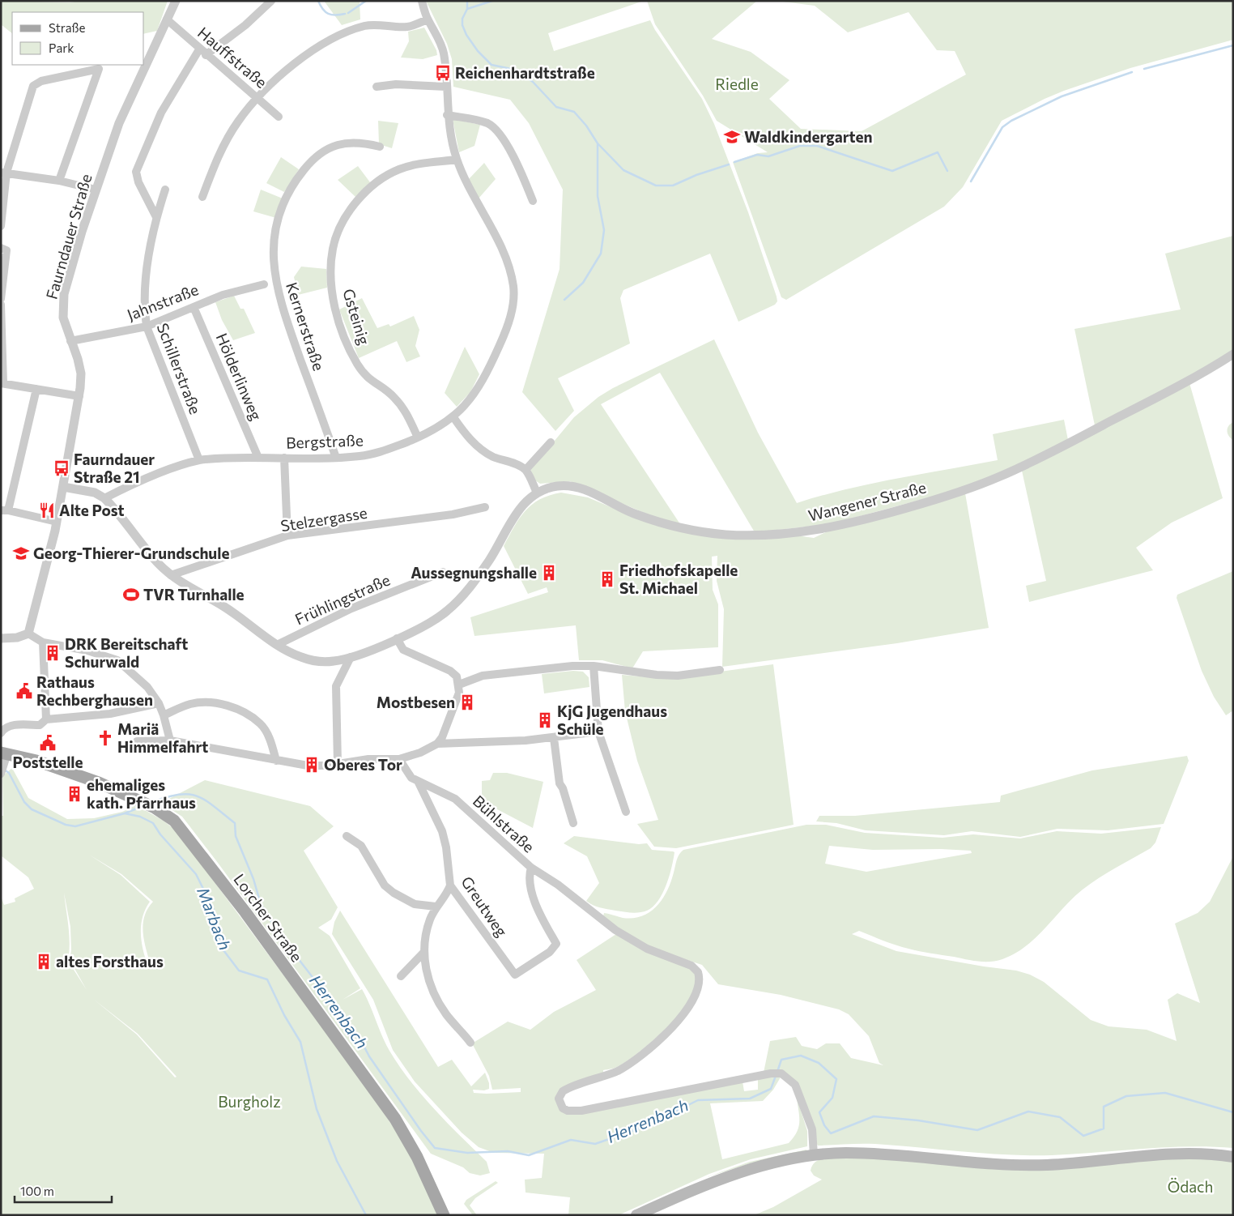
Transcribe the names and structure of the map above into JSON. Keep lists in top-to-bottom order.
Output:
{
  "streets": {
    "main road": ["Lorcher Straße"],
    "street": [
      "Hauffstraße",
      "Faurndauer Straße",
      "Jahnstraße",
      "Gsteinig",
      "Kernerstraße",
      "Schillerstraße",
      "Hölderlinweg",
      "Bergstraße",
      "Wangener Straße",
      "Stelzergasse",
      "Frühlingstraße",
      "Bühlstraße",
      "Greutweg"
    ]
  },
  "crossings": [
    ["Hauffstraße", "Faurndauer Straße"],
    ["Faurndauer Straße", "Jahnstraße"],
    ["Jahnstraße", "Schillerstraße"],
    ["Jahnstraße", "Hölderlinweg"],
    ["Gsteinig", "Bergstraße"],
    ["Kernerstraße", "Bergstraße"],
    ["Schillerstraße", "Bergstraße"],
    ["Hölderlinweg", "Bergstraße"],
    ["Bergstraße", "Wangener Straße"],
    ["Wangener Straße", "Stelzergasse"],
    ["Wangener Straße", "Frühlingstraße"],
    ["Bühlstraße", "Greutweg"]
  ],
  "water": ["Marbach", "Herrenbach"],
  "parks": ["Riedle", "Burgholz", "Ödach"],
  "places": {
    "bus stop": ["Reichenhardtstraße", "Faurndauer Straße 21"],
    "school or university": ["Waldkindergarten", "Georg-Thierer-Grundschule"],
    "restaurant": ["Alte Post"],
    "building": [
      "Aussegnungshalle",
      "Friedhofskapelle St. Michael",
      "DRK Bereitschaft Schurwald",
      "Mostbesen",
      "KjG Jugendhaus Schüle",
      "Oberes Tor",
      "ehemaliges kath. Pfarrhaus",
      "altes Forsthaus"
    ],
    "sports": ["TVR Turnhalle"],
    "public building": ["Rathaus Rechberghausen", "Poststelle"],
    "church": ["Mariä Himmelfahrt"]
  },
  "legend": ["Straße", "Park"],
  "scale_bar": "100 m"
}
